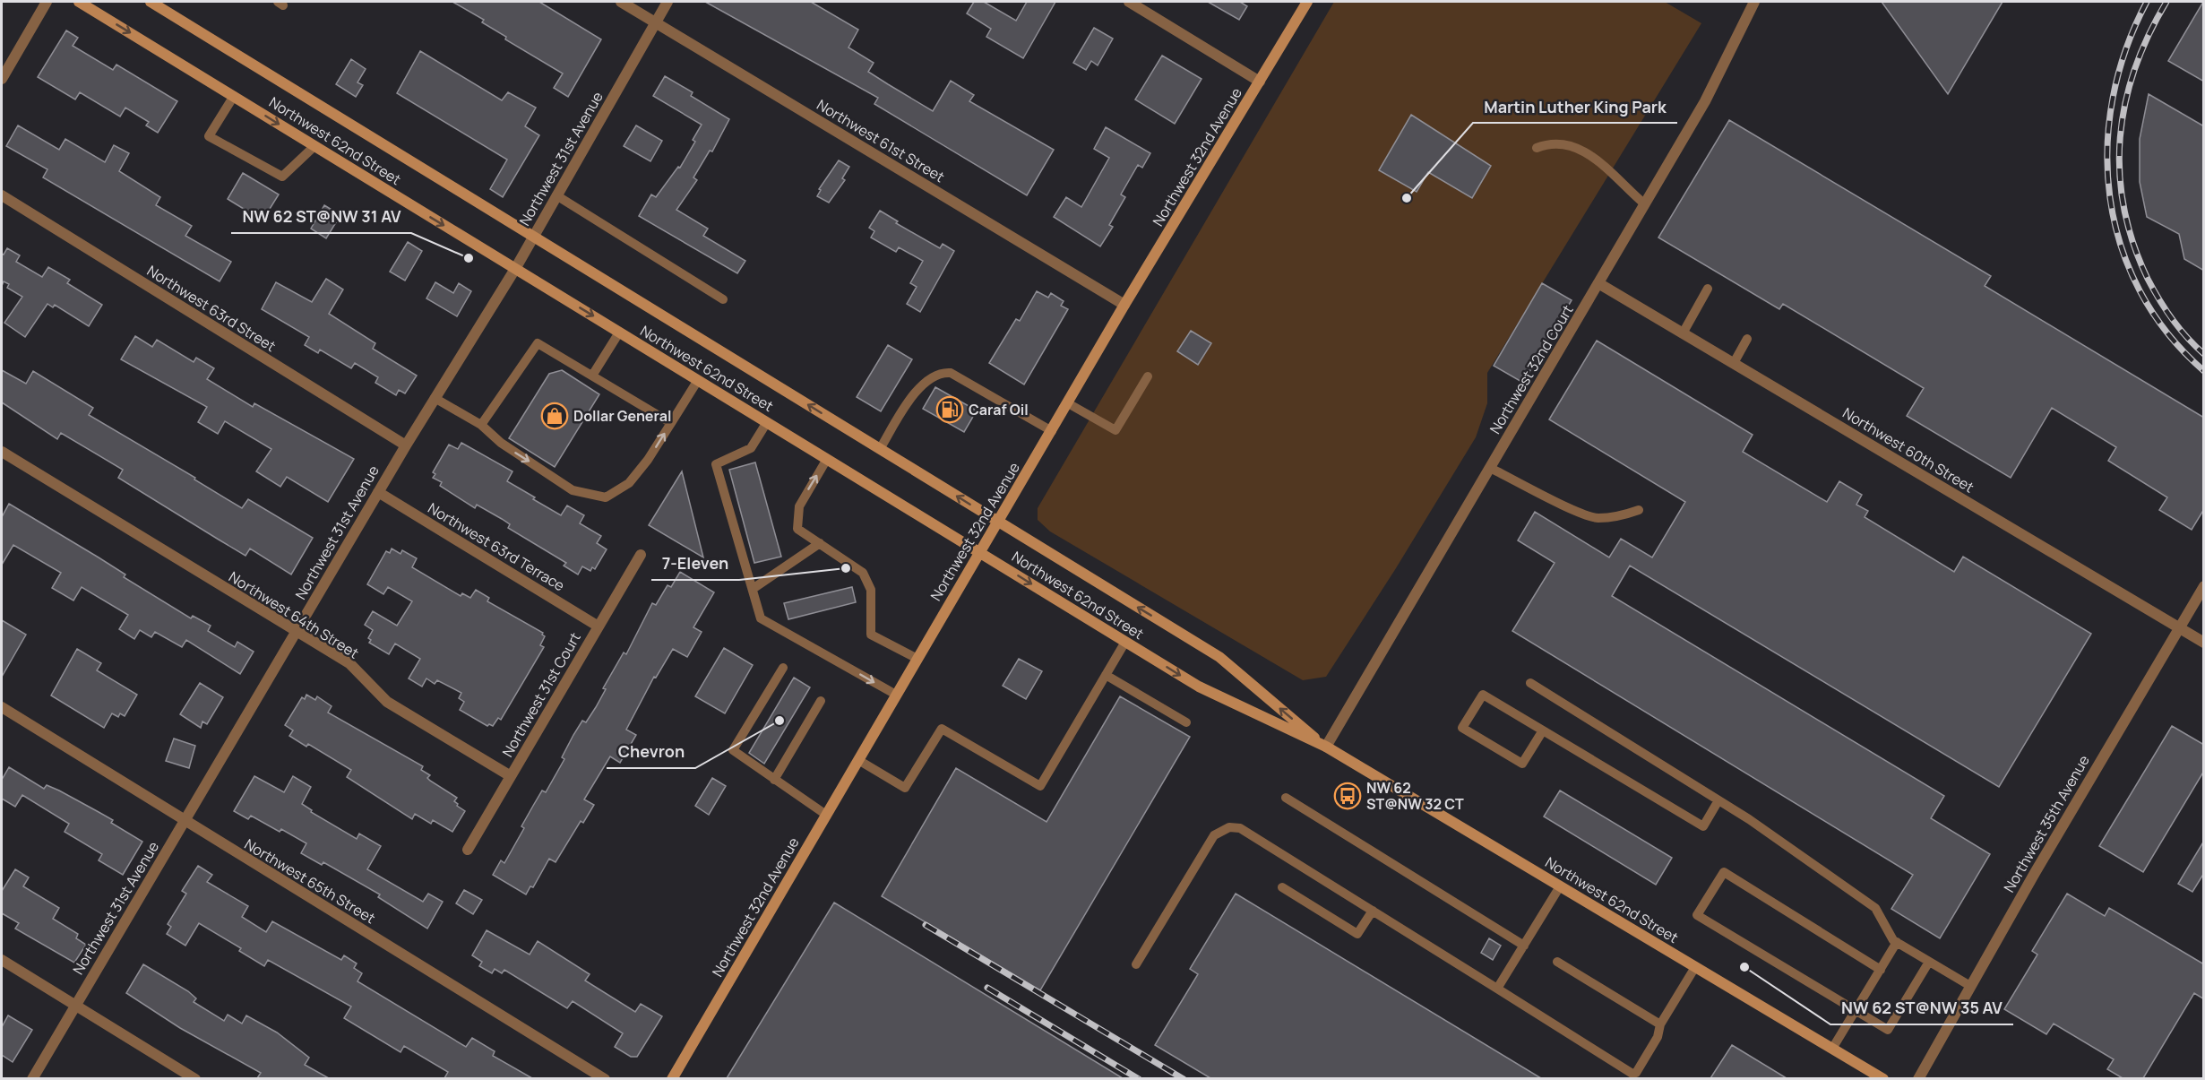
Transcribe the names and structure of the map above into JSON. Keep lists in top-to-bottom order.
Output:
{
  "streets": {
    "main road": ["Northwest 62nd Street", "Northwest 32nd Avenue"],
    "street": [
      "Northwest 61st Street",
      "Northwest 31st Avenue",
      "Northwest 63rd Street",
      "Northwest 32nd Court",
      "Northwest 60th Street",
      "Northwest 63rd Terrace",
      "Northwest 64th Street",
      "Northwest 31st Court",
      "Northwest 35th Avenue",
      "Northwest 65th Street"
    ]
  },
  "crossings": [
    ["Northwest 62nd Street", "Northwest 32nd Avenue"],
    ["Northwest 62nd Street", "Northwest 31st Avenue"],
    ["Northwest 62nd Street", "Northwest 32nd Court"],
    ["Northwest 61st Street", "Northwest 32nd Avenue"],
    ["Northwest 61st Street", "Northwest 31st Avenue"],
    ["Northwest 31st Avenue", "Northwest 63rd Street"],
    ["Northwest 31st Avenue", "Northwest 63rd Terrace"],
    ["Northwest 31st Avenue", "Northwest 64th Street"],
    ["Northwest 31st Avenue", "Northwest 65th Street"],
    ["Northwest 32nd Court", "Northwest 60th Street"],
    ["Northwest 60th Street", "Northwest 35th Avenue"],
    ["Northwest 63rd Terrace", "Northwest 31st Court"],
    ["Northwest 64th Street", "Northwest 31st Court"]
  ],
  "places": {
    "other": [
      "Martin Luther King Park",
      "NW 62 ST@NW 31 AV",
      "7-Eleven",
      "Chevron",
      "NW 62 ST@NW 35 AV"
    ],
    "fuel station": ["Caraf Oil"],
    "shop": ["Dollar General"],
    "bus stop": ["NW 62 ST@NW 32 CT"]
  }
}
